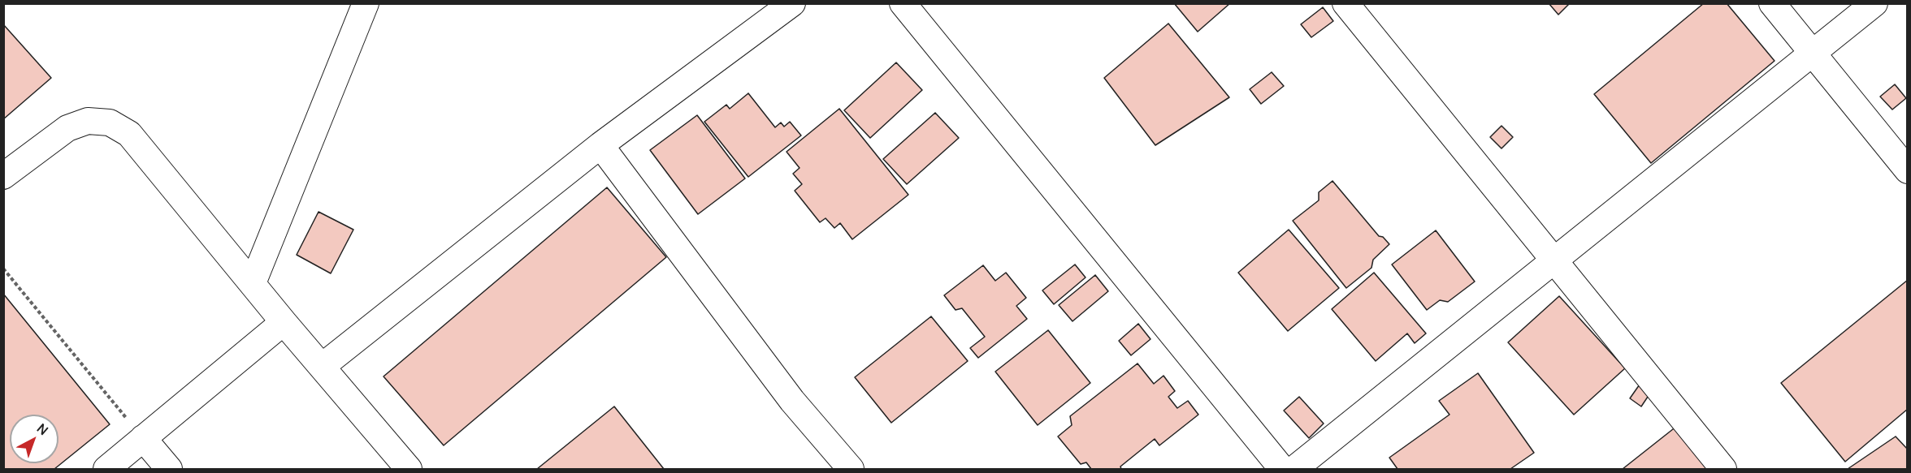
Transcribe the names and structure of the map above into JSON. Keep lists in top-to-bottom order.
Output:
{
  "north": "top right"
}
